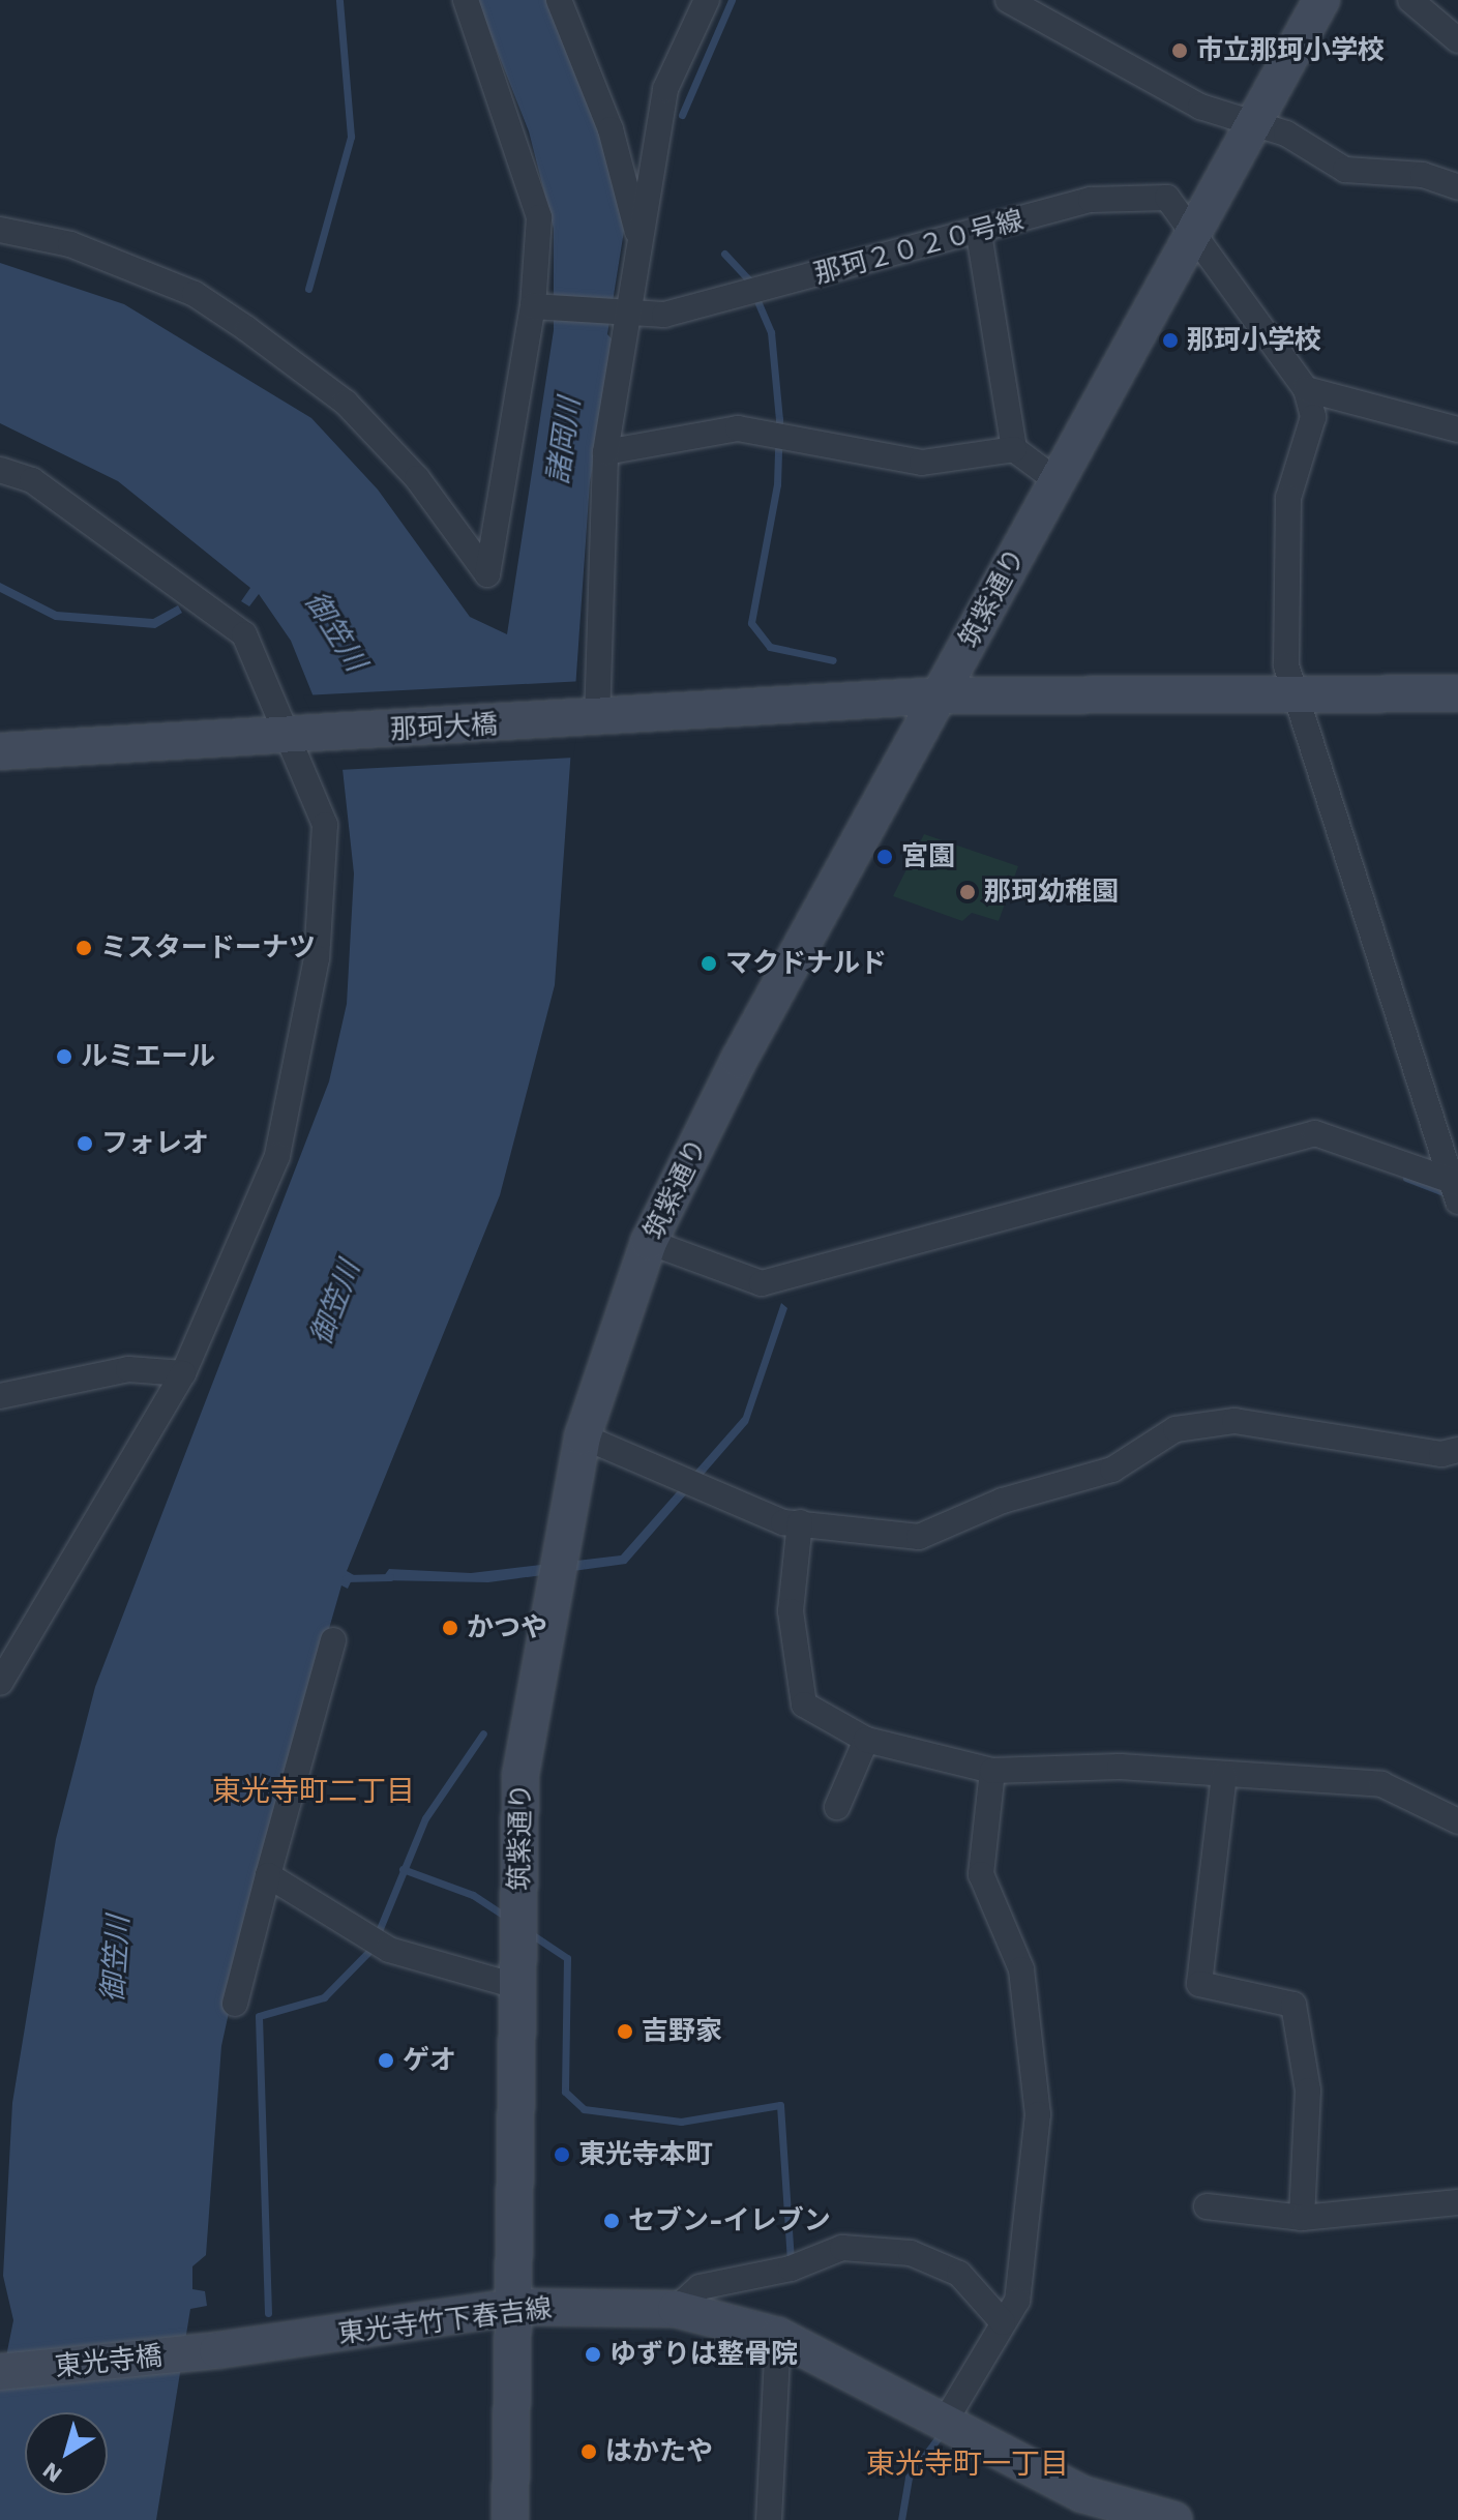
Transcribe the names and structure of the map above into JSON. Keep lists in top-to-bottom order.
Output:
{
  "streets": {
    "street": [
      "那珂２０２０号線",
      "筑紫通り",
      "那珂大橋",
      "東光寺竹下春吉線",
      "東光寺橋"
    ]
  },
  "crossings": [
    ["那珂２０２０号線", "筑紫通り"],
    ["筑紫通り", "那珂大橋"],
    ["筑紫通り", "東光寺竹下春吉線"],
    ["東光寺竹下春吉線", "東光寺橋"]
  ],
  "districts": ["東光寺町二丁目", "東光寺町一丁目"],
  "water": ["諸岡川", "御笠川"],
  "places": [
    "市立那珂小学校",
    "那珂小学校",
    "宮園",
    "那珂幼稚園",
    "ミスタードーナツ",
    "マクドナルド",
    "ルミエール",
    "フォレオ",
    "かつや",
    "吉野家",
    "ゲオ",
    "東光寺本町",
    "セブン-イレブン",
    "ゆずりは整骨院",
    "はかたや"
  ],
  "north": "bottom left"
}
